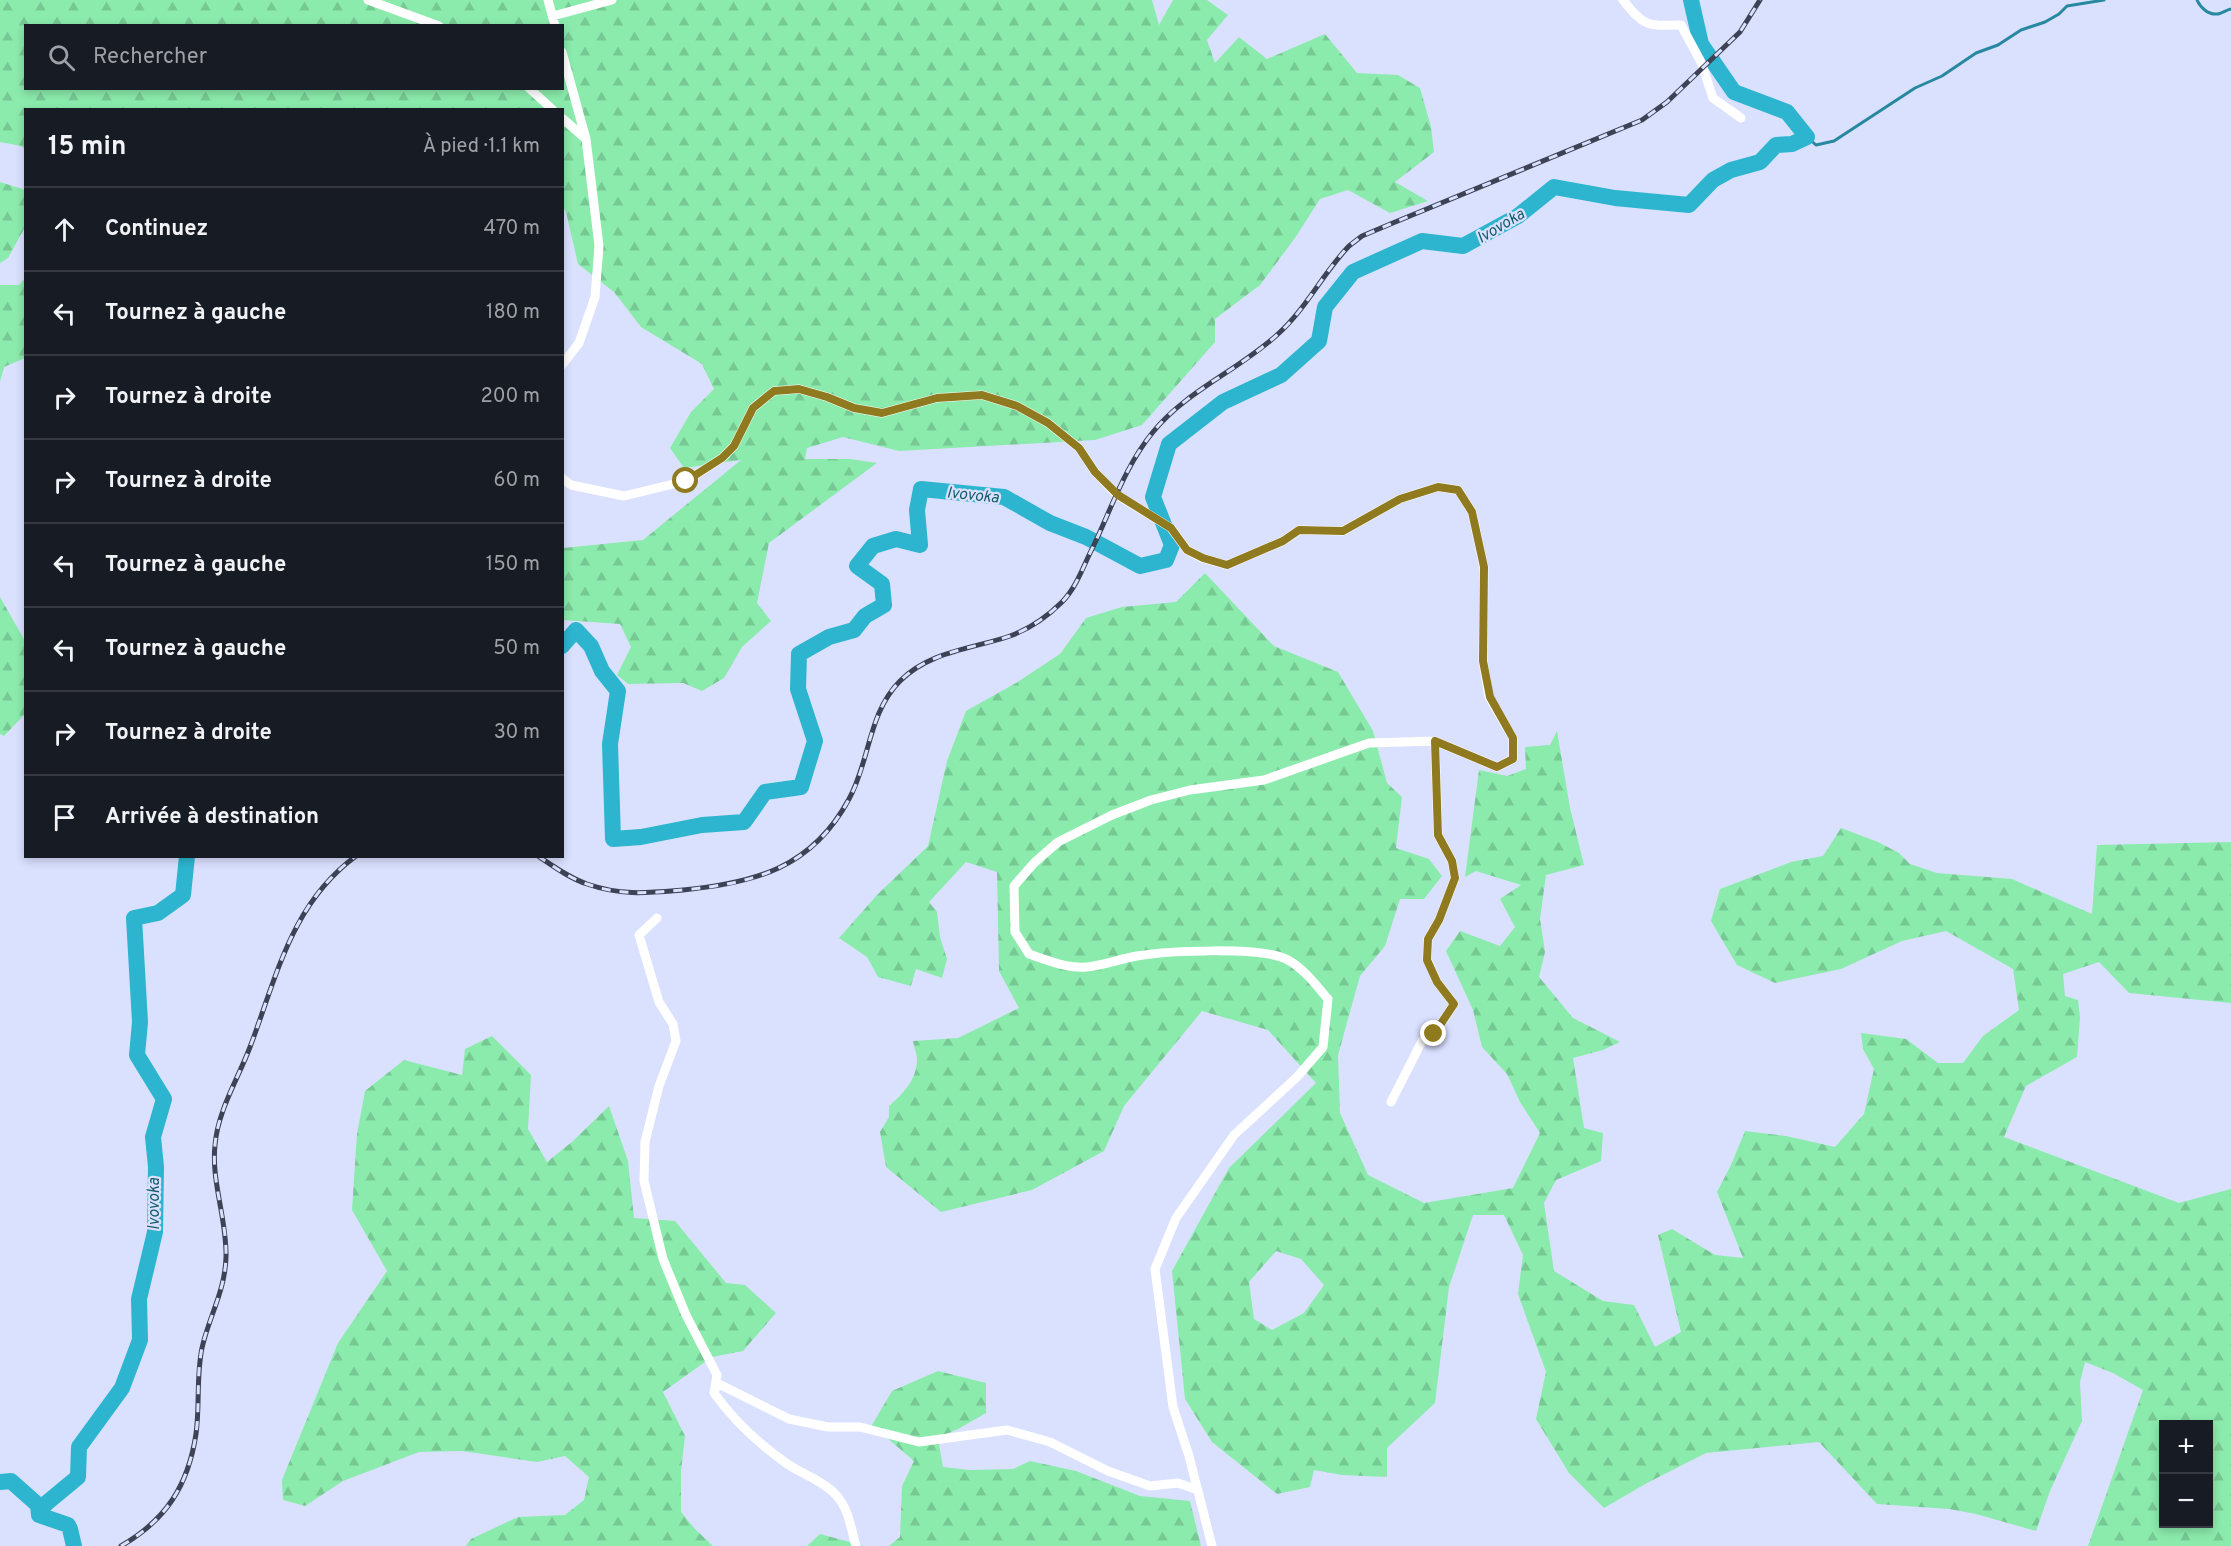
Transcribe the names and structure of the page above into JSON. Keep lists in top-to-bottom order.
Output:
{
  "water": ["Ivovoka"],
  "page": {
    "search": "Rechercher",
    "heading": ["15 min", "À pied · 1.1 km"],
    "list": [
      ["Continuez", "470 m"],
      ["Tournez à gauche", "180 m"],
      ["Tournez à droite", "200 m"],
      ["Tournez à droite", "60 m"],
      ["Tournez à gauche", "150 m"],
      ["Tournez à gauche", "50 m"],
      ["Tournez à droite", "30 m"],
      "Arrivée à destination"
    ],
    "map_buttons": ["+", "−"]
  }
}
